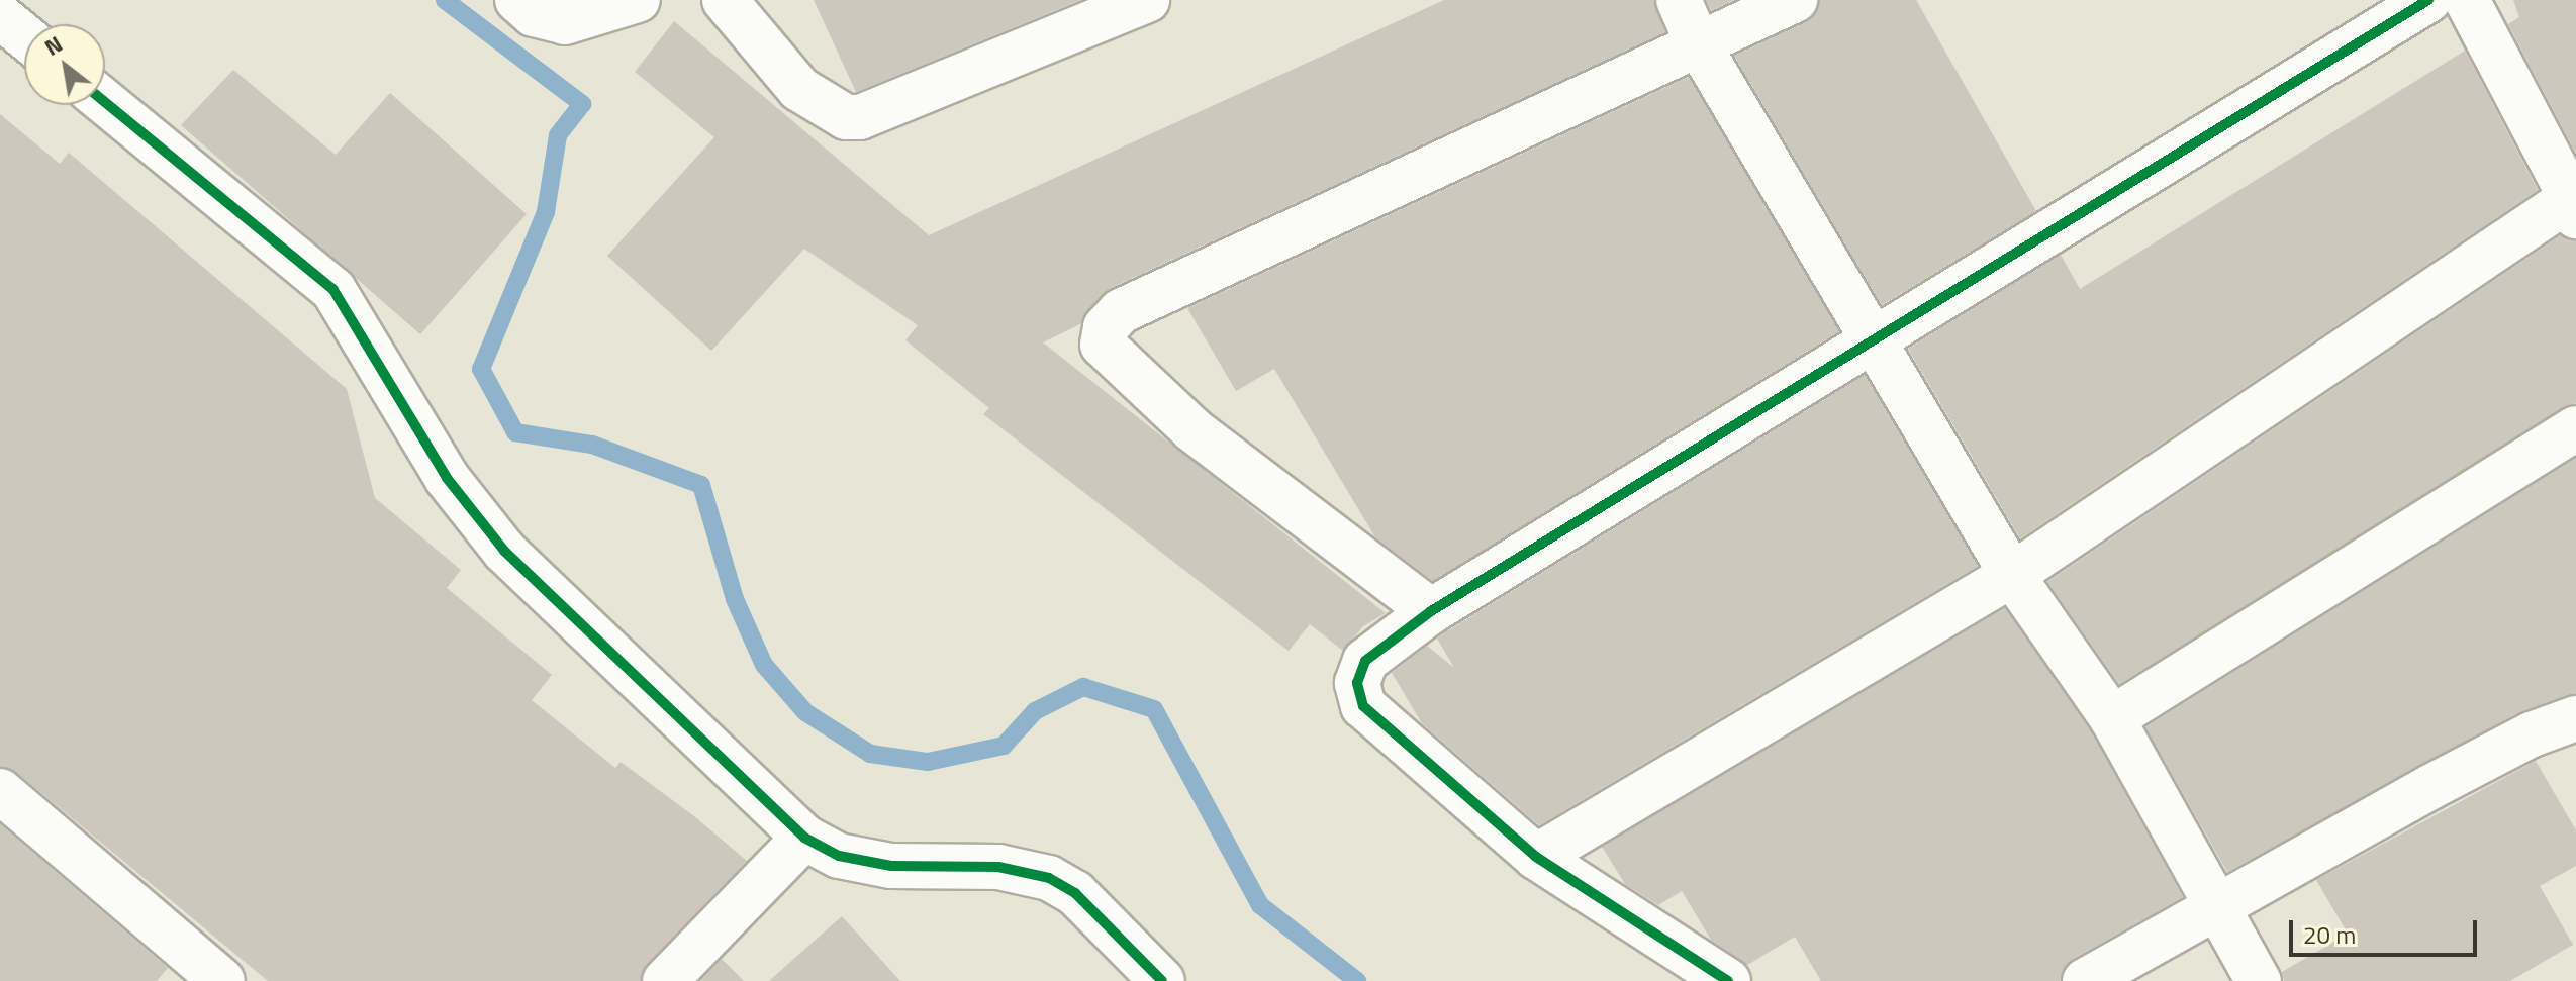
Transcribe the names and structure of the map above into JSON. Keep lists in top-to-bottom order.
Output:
{
  "scale_bar": "20 m",
  "north": "top left"
}
